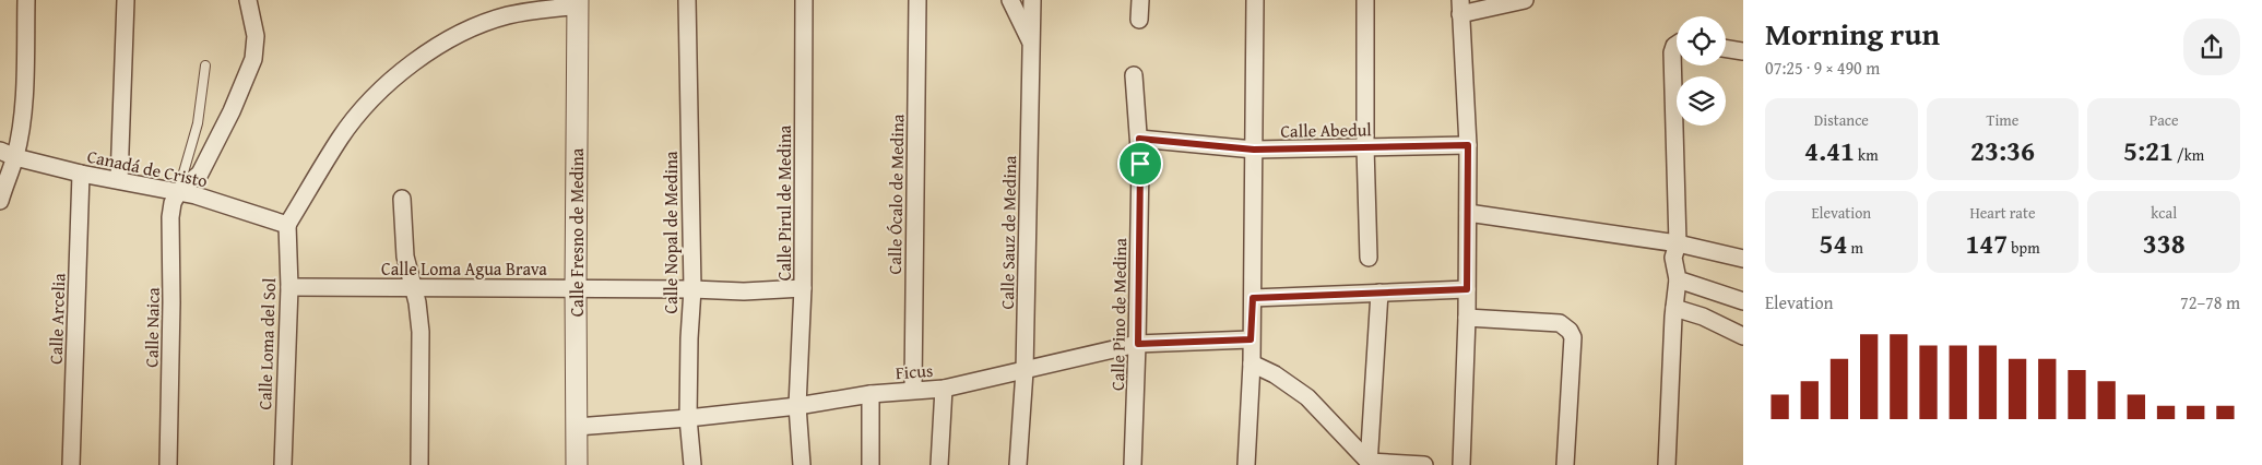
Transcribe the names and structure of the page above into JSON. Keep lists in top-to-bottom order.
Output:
{
  "streets": {
    "street": [
      "Calle Abedul",
      "Canadá de Cristo",
      "Calle Ócalo de Medina",
      "Calle Pirul de Medina",
      "Calle Fresno de Medina",
      "Calle Nopal de Medina",
      "Calle Sauz de Medina",
      "Calle Loma Agua Brava",
      "Calle Pino de Medina",
      "Calle Arcelia",
      "Calle Naica",
      "Calle Loma del Sol",
      "Ficus"
    ]
  },
  "crossings": [
    ["Calle Abedul", "Calle Pino de Medina"],
    ["Canadá de Cristo", "Calle Arcelia"],
    ["Canadá de Cristo", "Calle Naica"],
    ["Canadá de Cristo", "Calle Loma del Sol"],
    ["Calle Ócalo de Medina", "Ficus"],
    ["Calle Pirul de Medina", "Calle Loma Agua Brava"],
    ["Calle Pirul de Medina", "Ficus"],
    ["Calle Fresno de Medina", "Calle Loma Agua Brava"],
    ["Calle Fresno de Medina", "Ficus"],
    ["Calle Nopal de Medina", "Calle Loma Agua Brava"],
    ["Calle Nopal de Medina", "Ficus"],
    ["Calle Sauz de Medina", "Ficus"],
    ["Calle Loma Agua Brava", "Calle Loma del Sol"],
    ["Calle Pino de Medina", "Ficus"]
  ],
  "page": {
    "heading": ["Morning run", "07:25 · 9 × 490 m"],
    "stats": [
      ["Distance", "4.41 km"],
      ["Time", "23:36"],
      ["Pace", "5:21 /km"],
      ["Elevation", "54 m"],
      ["Heart rate", "147 bpm"],
      ["kcal", "338"]
    ],
    "chart": ["Elevation", "72–78 m"]
  }
}
